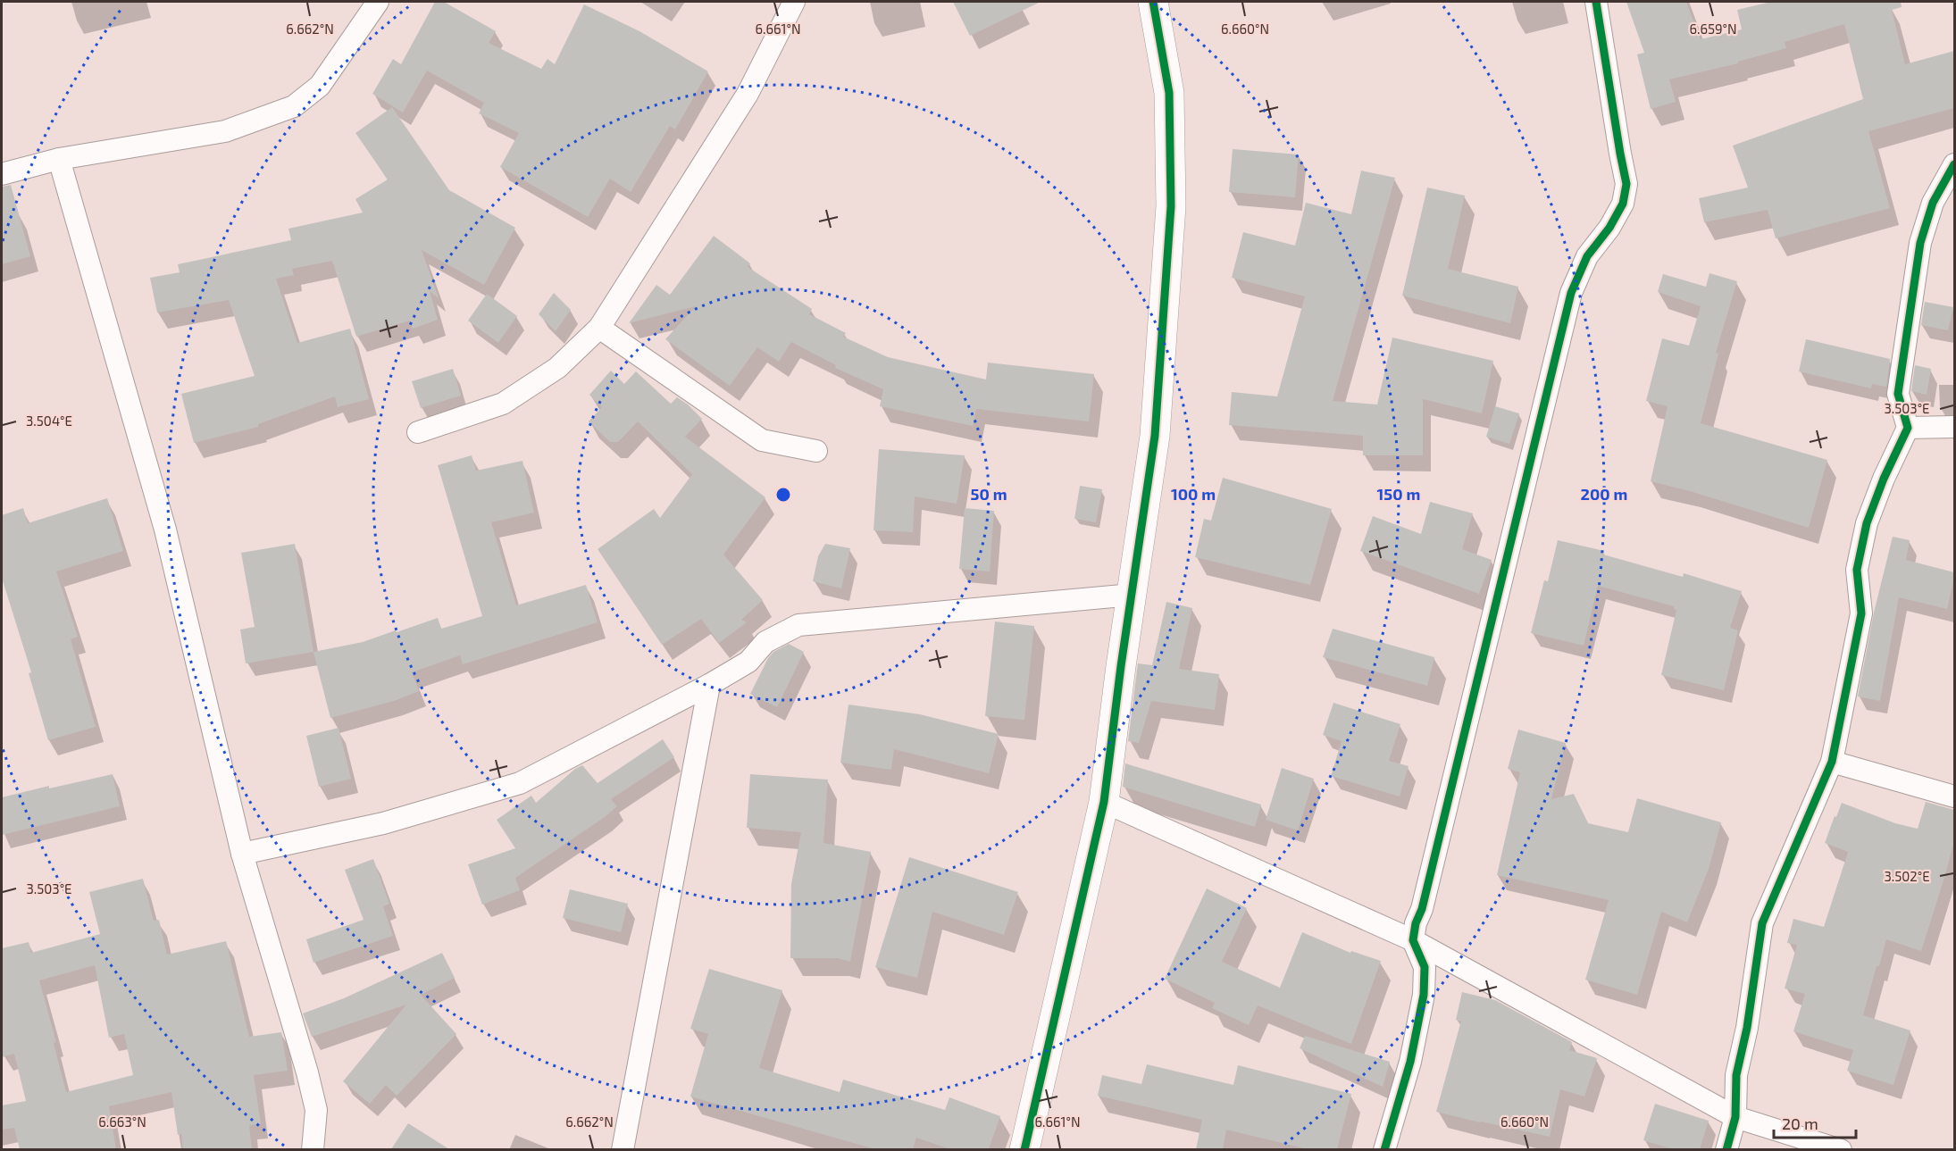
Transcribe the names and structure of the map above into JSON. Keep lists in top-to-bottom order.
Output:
{
  "scale_bar": "20 m",
  "coordinates": [
    "6.662°N",
    "6.661°N",
    "6.660°N",
    "6.659°N",
    "3.503°E",
    "3.504°E",
    "3.502°E",
    "6.663°N"
  ],
  "rings": [
    "50 m",
    "100 m",
    "150 m",
    "200 m"
  ]
}
